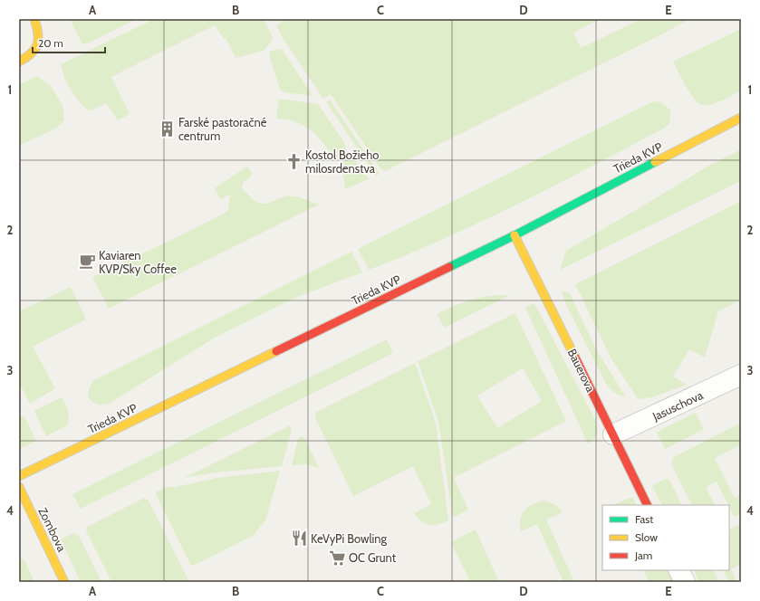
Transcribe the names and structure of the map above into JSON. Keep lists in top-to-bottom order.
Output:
{
  "streets": {
    "street": [
      "Trieda KVP",
      "Bauerova",
      "Jasuschova",
      "Zombova"
    ]
  },
  "crossings": [
    ["Trieda KVP", "Bauerova"],
    ["Bauerova", "Jasuschova"]
  ],
  "places": {
    "building": ["Farské pastoračné centrum"],
    "church": ["Kostol Božieho milosrdenstva"],
    "cafe": ["Kaviaren KVP/Sky Coffee"],
    "restaurant": ["KeVyPi Bowling"],
    "supermarket": ["OC Grunt"]
  },
  "legend": ["Fast", "Slow", "Jam"],
  "scale_bar": "20 m",
  "grid": {
    "columns": [
      "A",
      "B",
      "C",
      "D",
      "E"
    ],
    "rows": [
      "1",
      "2",
      "3",
      "4"
    ]
  }
}
